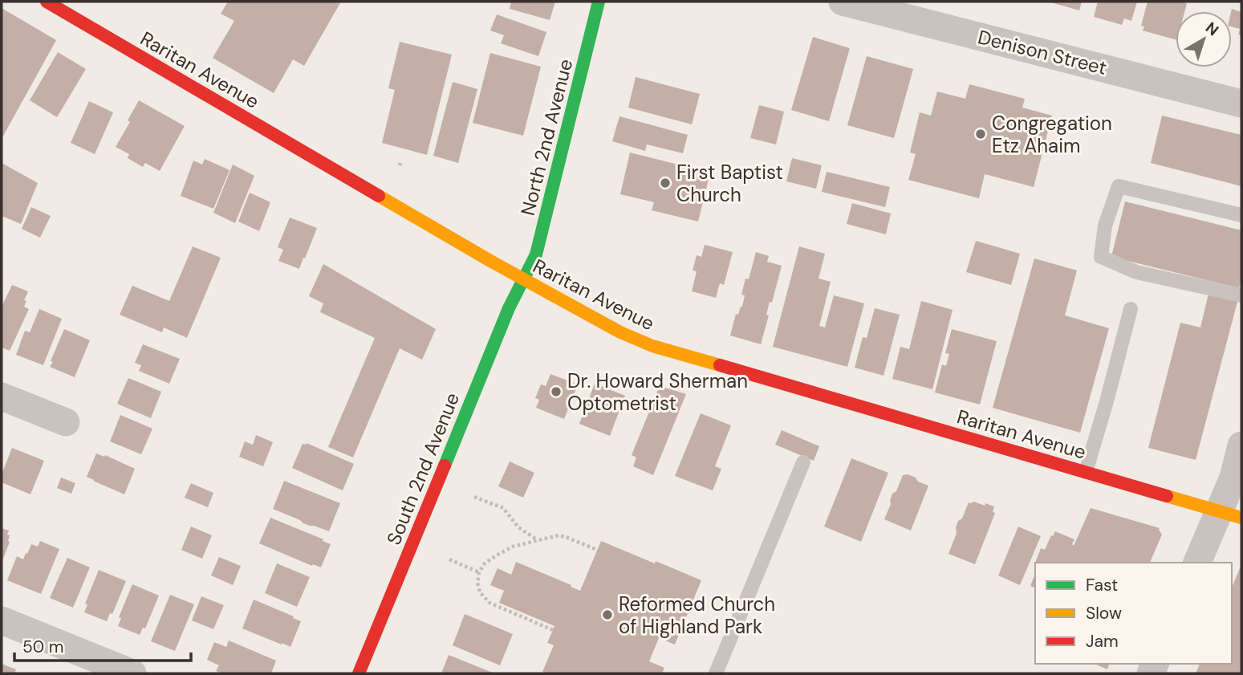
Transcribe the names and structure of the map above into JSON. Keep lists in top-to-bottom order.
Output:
{
  "streets": {
    "main road": ["Raritan Avenue", "North 2nd Avenue", "South 2nd Avenue"],
    "street": ["Denison Street"]
  },
  "crossings": [
    ["Raritan Avenue", "North 2nd Avenue"],
    ["Raritan Avenue", "South 2nd Avenue"],
    ["North 2nd Avenue", "South 2nd Avenue"]
  ],
  "places": [
    "Congregation Etz Ahaim",
    "First Baptist Church",
    "Dr. Howard Sherman Optometrist",
    "Reformed Church of Highland Park"
  ],
  "legend": ["Fast", "Slow", "Jam"],
  "scale_bar": "50 m",
  "north": "top right"
}
